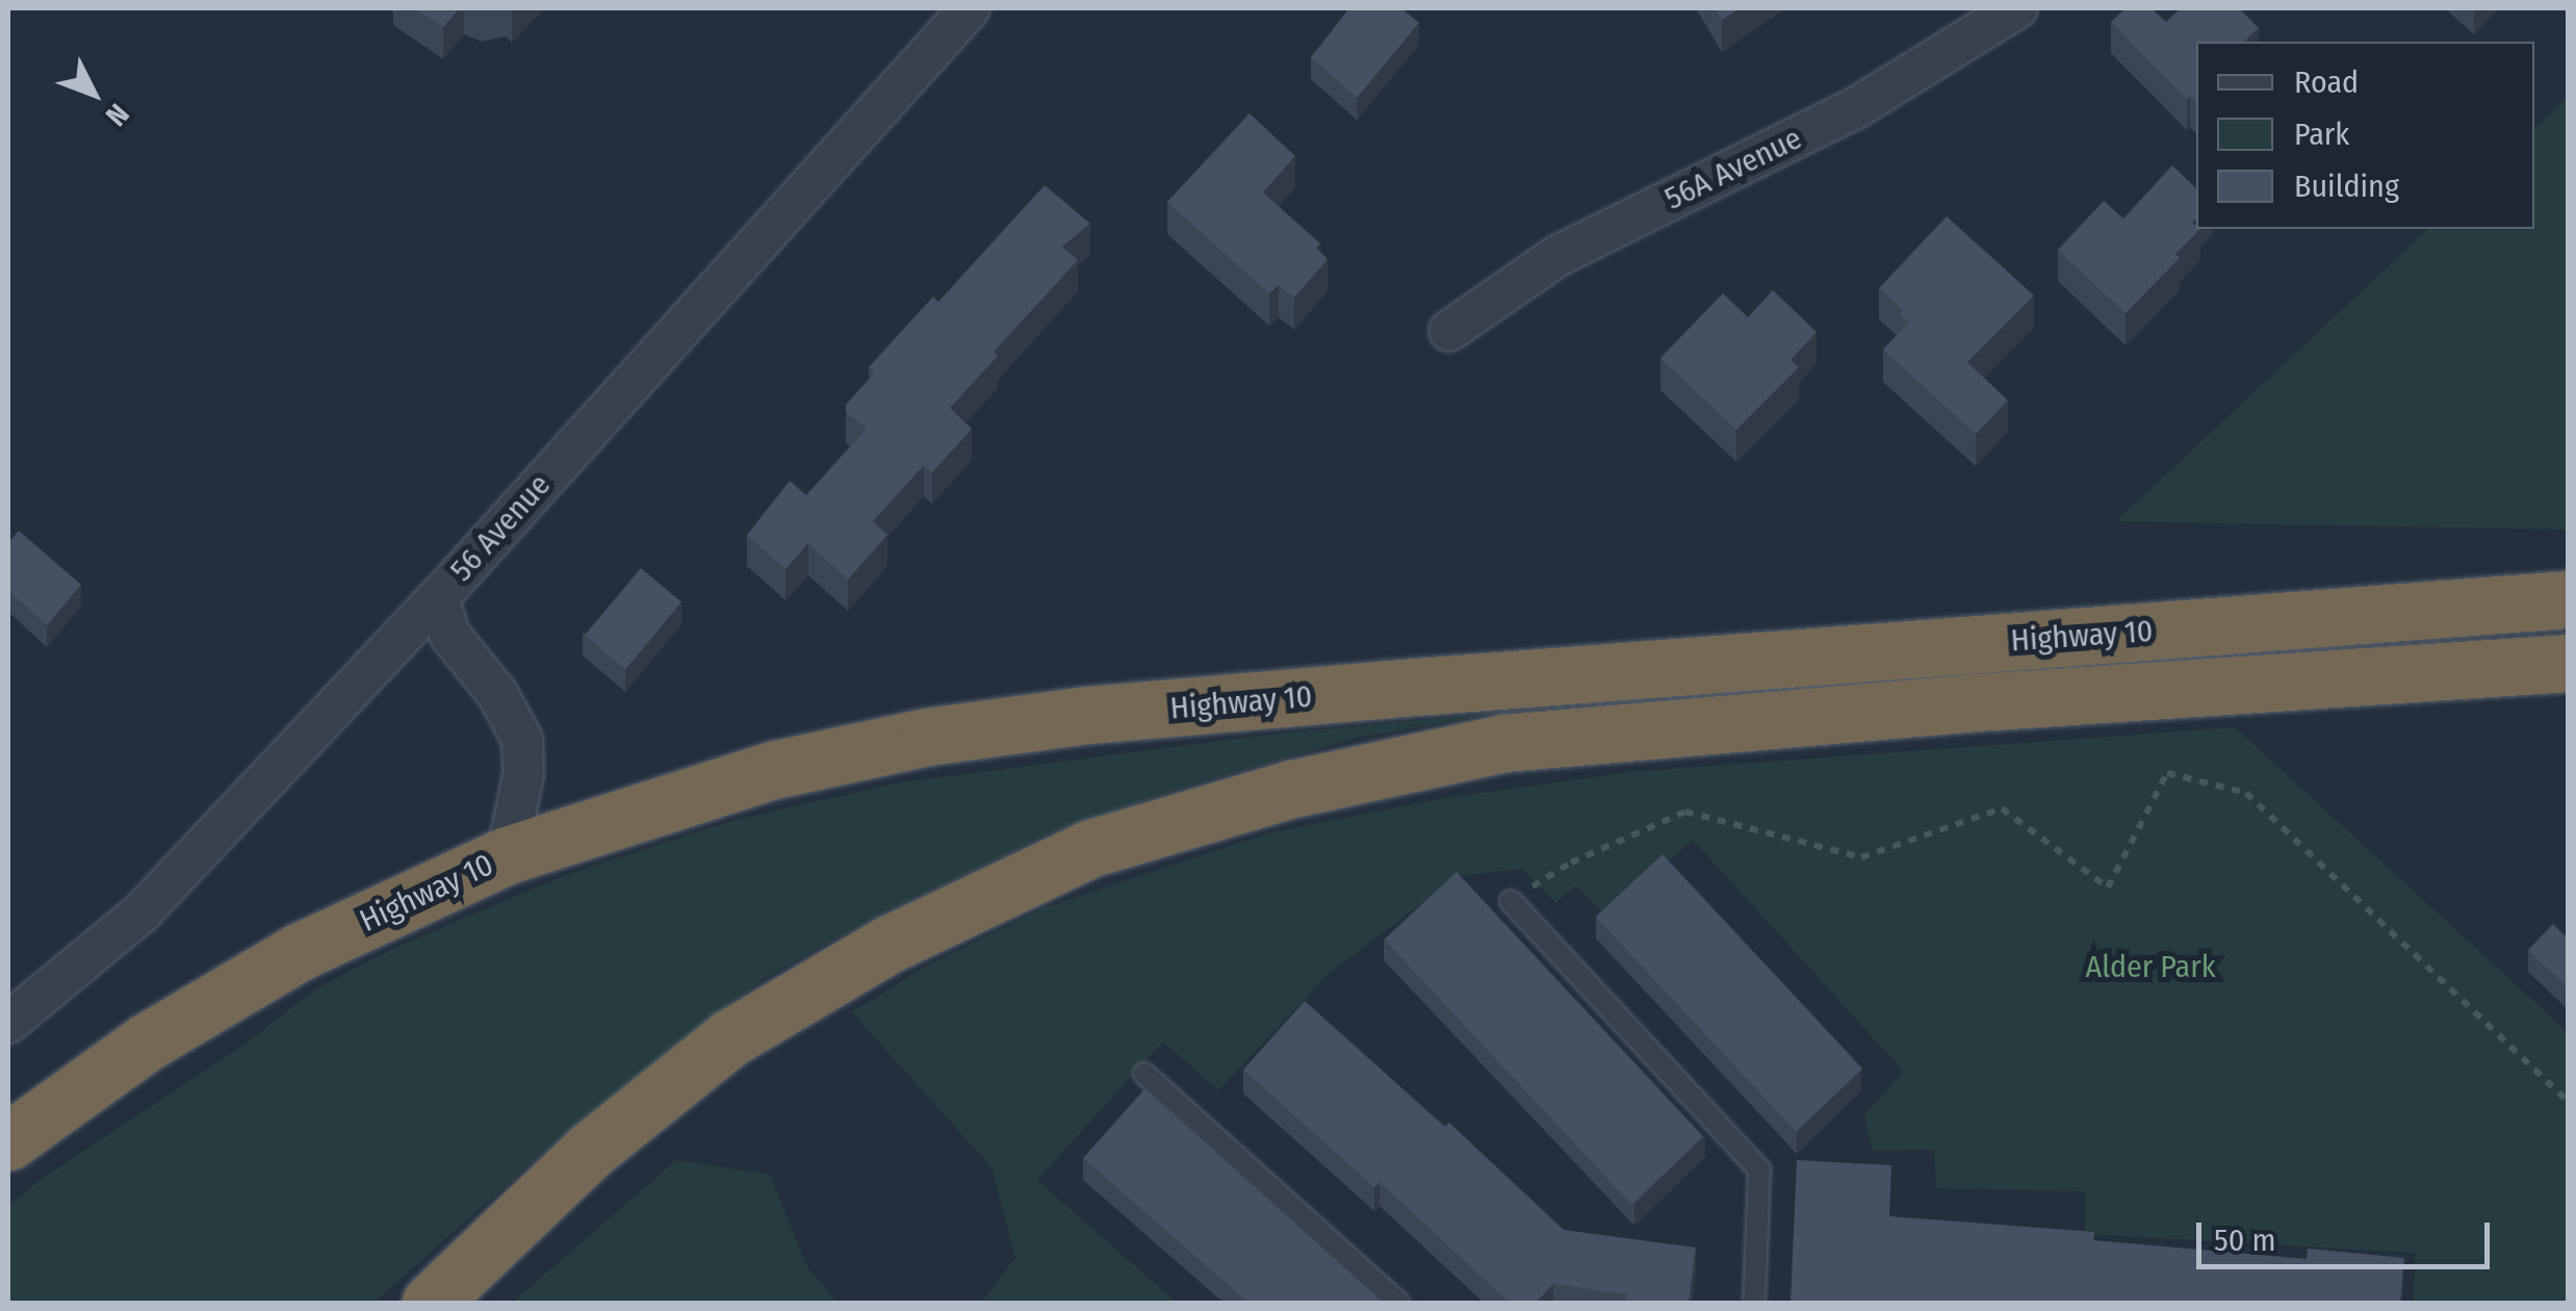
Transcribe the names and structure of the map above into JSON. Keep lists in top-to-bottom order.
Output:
{
  "streets": {
    "highway": ["Highway 10"],
    "street": ["56A Avenue", "56 Avenue"]
  },
  "parks": ["Alder Park"],
  "legend": ["Road", "Park", "Building"],
  "scale_bar": "50 m",
  "north": "bottom right"
}
